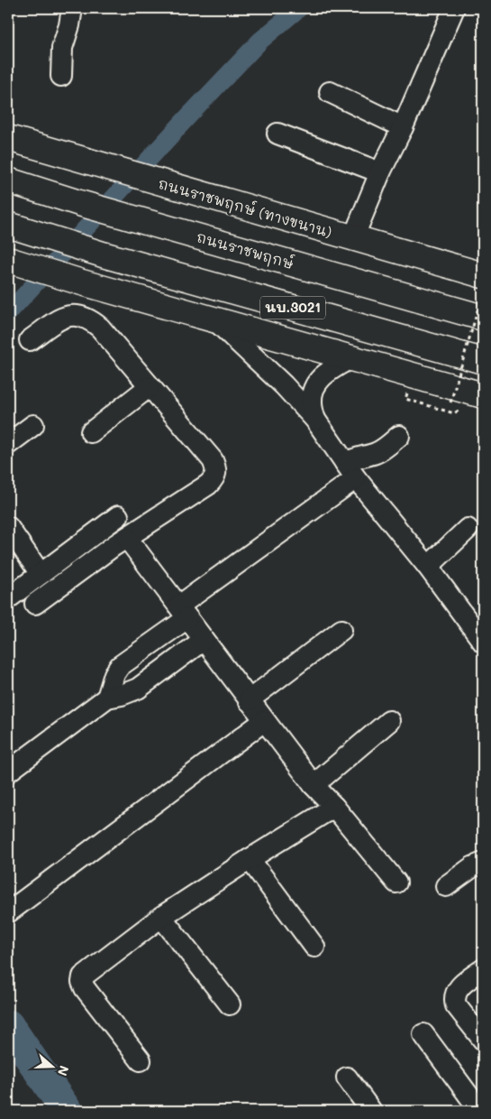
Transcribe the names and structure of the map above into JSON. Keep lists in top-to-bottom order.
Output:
{
  "streets": {
    "main road": ["ถนนราชพฤกษ์ (ทางขนาน)", "ถนนราชพฤกษ์", "นบ.3021"]
  },
  "north": "right"
}
